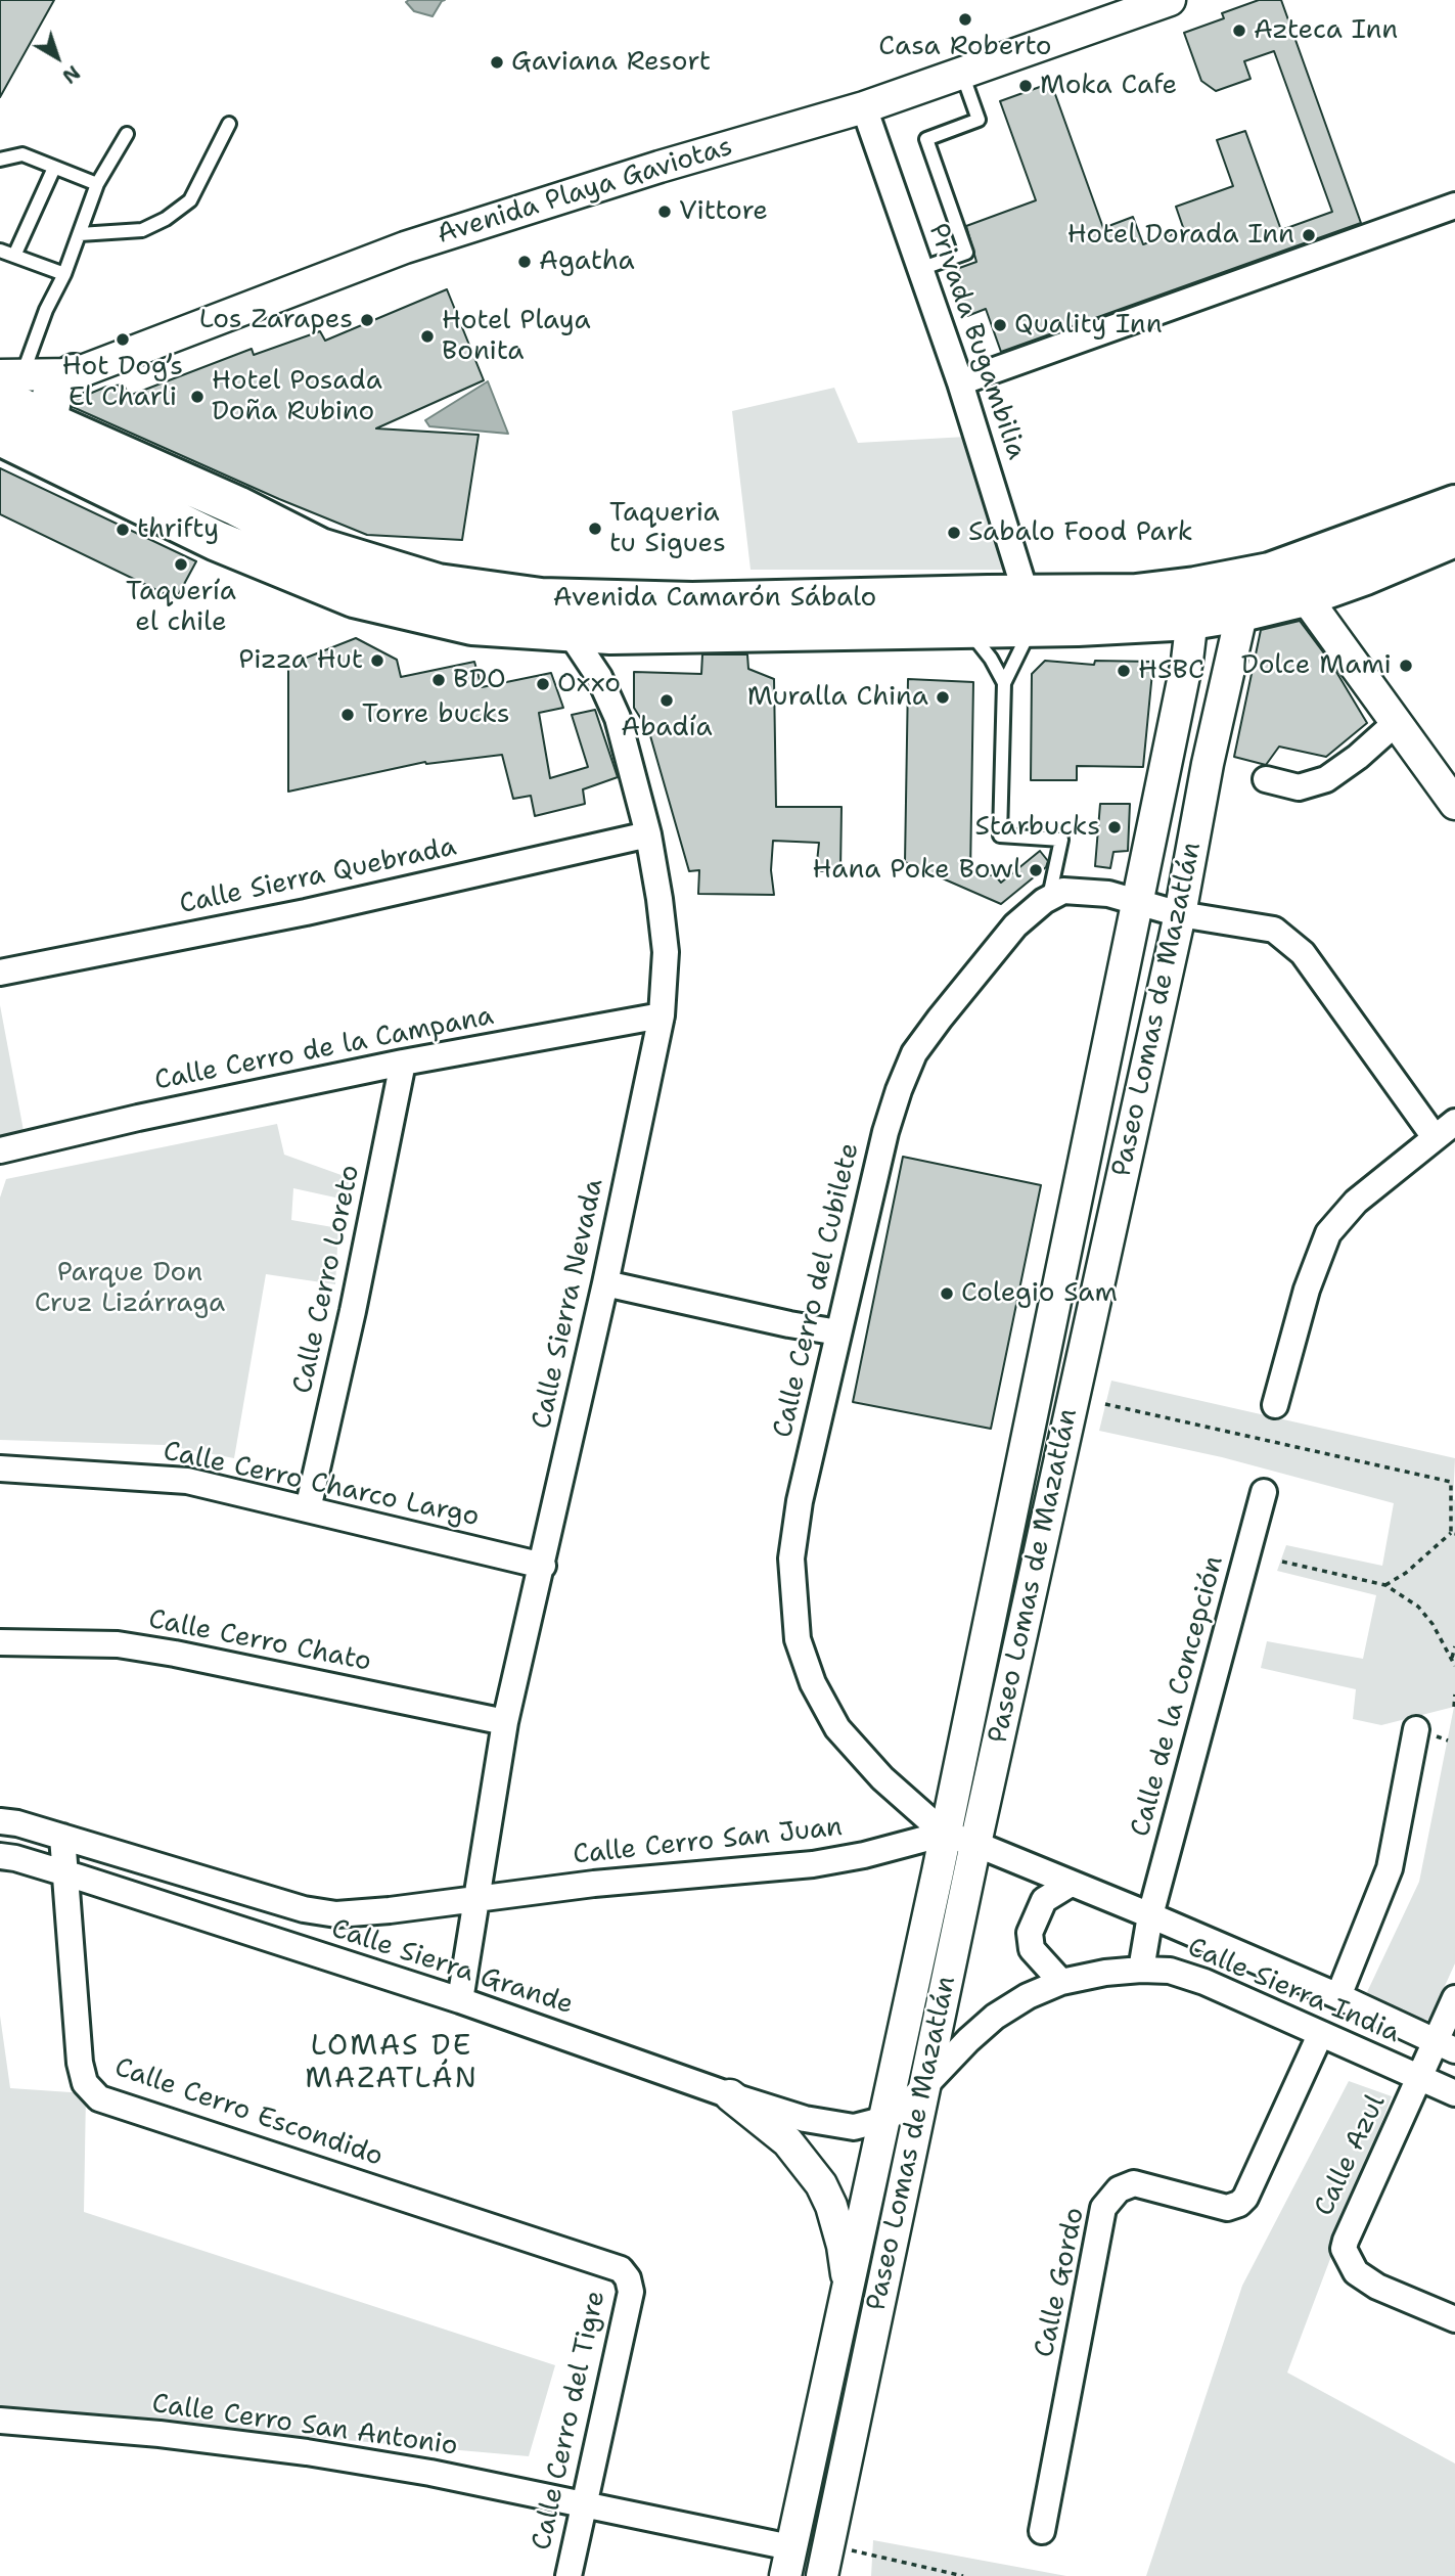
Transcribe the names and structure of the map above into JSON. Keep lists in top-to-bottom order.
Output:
{
  "streets": {
    "main road": ["Avenida Camarón Sábalo"],
    "street": [
      "Avenida Playa Gaviotas",
      "Privada Bugambilia",
      "Calle Sierra Quebrada",
      "Paseo Lomas de Mazatlán",
      "Calle Cerro de la Campana",
      "Calle Cerro Loreto",
      "Calle Cerro del Cubilete",
      "Calle Sierra Nevada",
      "Calle Cerro Charco Largo",
      "Calle Cerro Chato",
      "Calle de la Concepción",
      "Calle Cerro San Juan",
      "Calle Sierra Grande",
      "Calle Sierra India",
      "Calle Cerro Escondido",
      "Calle Azul",
      "Calle Gordo",
      "Calle Cerro del Tigre",
      "Calle Cerro San Antonio"
    ]
  },
  "crossings": [
    ["Avenida Playa Gaviotas", "Privada Bugambilia"],
    ["Avenida Playa Gaviotas", "Avenida Camarón Sábalo"],
    ["Privada Bugambilia", "Avenida Camarón Sábalo"],
    ["Avenida Camarón Sábalo", "Paseo Lomas de Mazatlán"],
    ["Avenida Camarón Sábalo", "Calle Sierra Nevada"],
    ["Calle Sierra Quebrada", "Calle Sierra Nevada"],
    ["Paseo Lomas de Mazatlán", "Calle Cerro del Cubilete"],
    ["Paseo Lomas de Mazatlán", "Calle Cerro San Juan"],
    ["Paseo Lomas de Mazatlán", "Calle Sierra Grande"],
    ["Paseo Lomas de Mazatlán", "Calle Sierra India"],
    ["Paseo Lomas de Mazatlán", "Calle Cerro San Antonio"],
    ["Calle Cerro de la Campana", "Calle Cerro Loreto"],
    ["Calle Cerro de la Campana", "Calle Sierra Nevada"],
    ["Calle Cerro Loreto", "Calle Cerro Charco Largo"],
    ["Calle Cerro del Cubilete", "Calle Cerro San Juan"],
    ["Calle Cerro del Cubilete", "Calle Sierra India"],
    ["Calle Sierra Nevada", "Calle Cerro Charco Largo"],
    ["Calle Sierra Nevada", "Calle Cerro Chato"],
    ["Calle Sierra Nevada", "Calle Cerro San Juan"],
    ["Calle Sierra Nevada", "Calle Sierra Grande"],
    ["Calle de la Concepción", "Calle Sierra India"],
    ["Calle Cerro San Juan", "Calle Sierra Grande"],
    ["Calle Cerro San Juan", "Calle Sierra India"],
    ["Calle Sierra Grande", "Calle Sierra India"],
    ["Calle Sierra Grande", "Calle Cerro Escondido"],
    ["Calle Sierra India", "Calle Azul"],
    ["Calle Sierra India", "Calle Gordo"],
    ["Calle Cerro Escondido", "Calle Cerro del Tigre"],
    ["Calle Cerro del Tigre", "Calle Cerro San Antonio"]
  ],
  "districts": ["LOMAS DE MAZATLÁN"],
  "parks": ["Parque Don Cruz Lizárraga"],
  "places": [
    "Casa Roberto",
    "Azteca Inn",
    "Gaviana Resort",
    "Moka Cafe",
    "Vittore",
    "Hotel Dorada Inn",
    "Agatha",
    "Los Zarapes",
    "Quality Inn",
    "Hotel Playa Bonita",
    "Hot Dog’s El Charli",
    "Hotel Posada Doña Rubino",
    "Taqueria tu Sigues",
    "thrifty",
    "Sabalo Food Park",
    "Taquería el chile",
    "Pizza Hut",
    "Dolce Mami",
    "HSBC",
    "BDO",
    "Oxxo",
    "Muralla China",
    "Abadía",
    "Torre bucks",
    "Starbucks",
    "Hana Poke Bowl",
    "Colegio Sam"
  ],
  "north": "bottom right"
}
